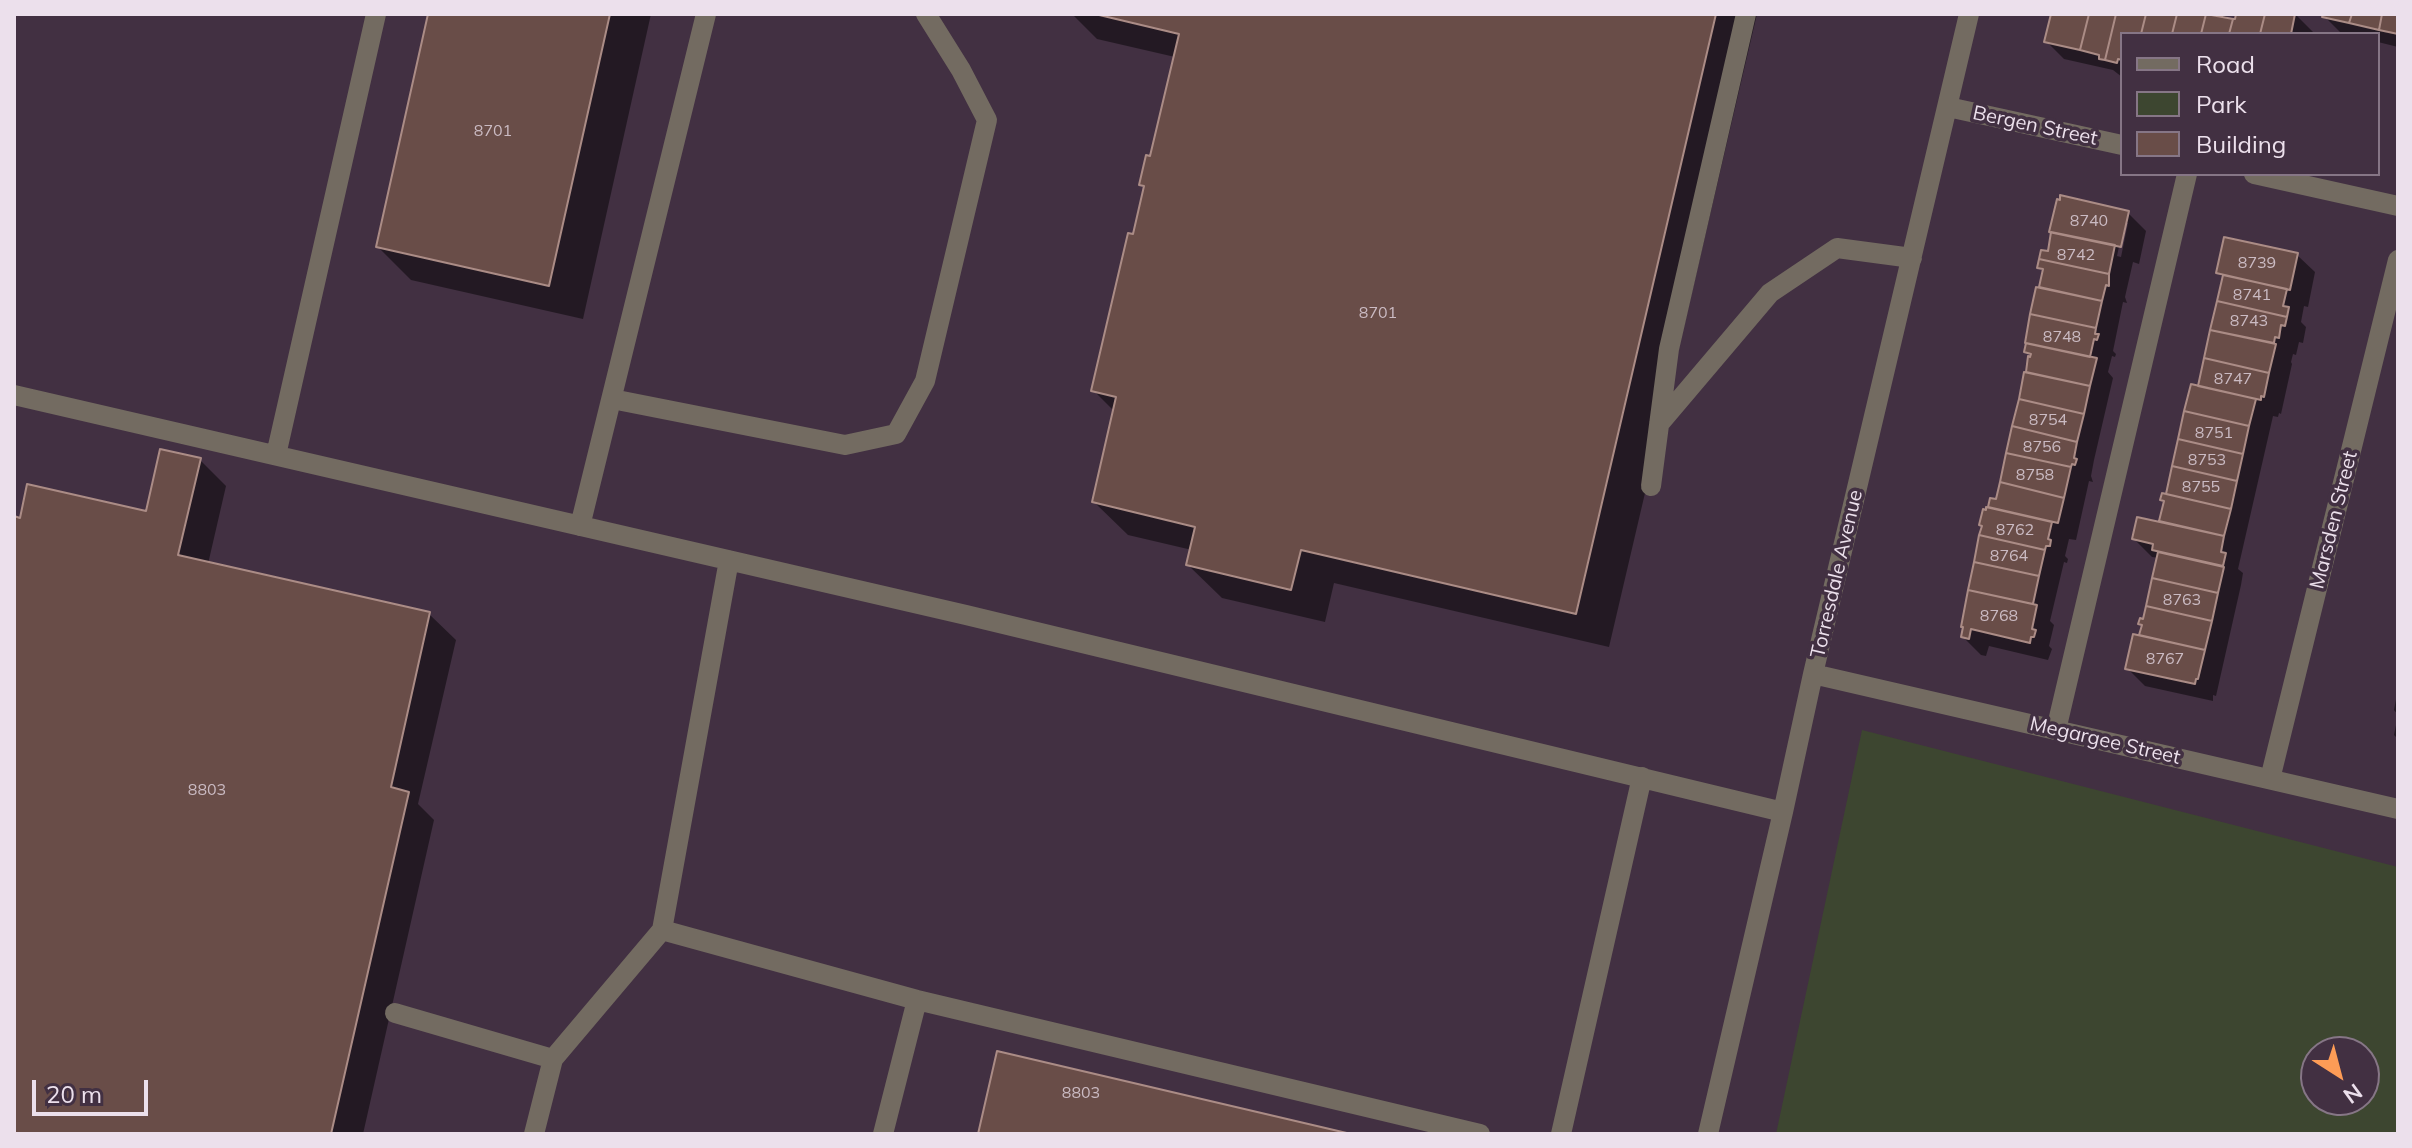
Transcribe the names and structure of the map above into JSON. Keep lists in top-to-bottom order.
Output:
{
  "streets": {
    "street": [
      "Bergen Street",
      "Marsden Street",
      "Torresdale Avenue",
      "Megargee Street"
    ]
  },
  "crossings": [
    ["Bergen Street", "Torresdale Avenue"],
    ["Marsden Street", "Megargee Street"],
    ["Torresdale Avenue", "Megargee Street"]
  ],
  "house_numbers": [
    "8701",
    "8740",
    "8742",
    "8739",
    "8741",
    "8701",
    "8743",
    "8748",
    "8747",
    "8754",
    "8751",
    "8756",
    "8753",
    "8758",
    "8755",
    "8762",
    "8764",
    "8763",
    "8768",
    "8767",
    "8803",
    "8803"
  ],
  "legend": ["Road", "Park", "Building"],
  "scale_bar": "20 m",
  "north": "bottom right"
}
